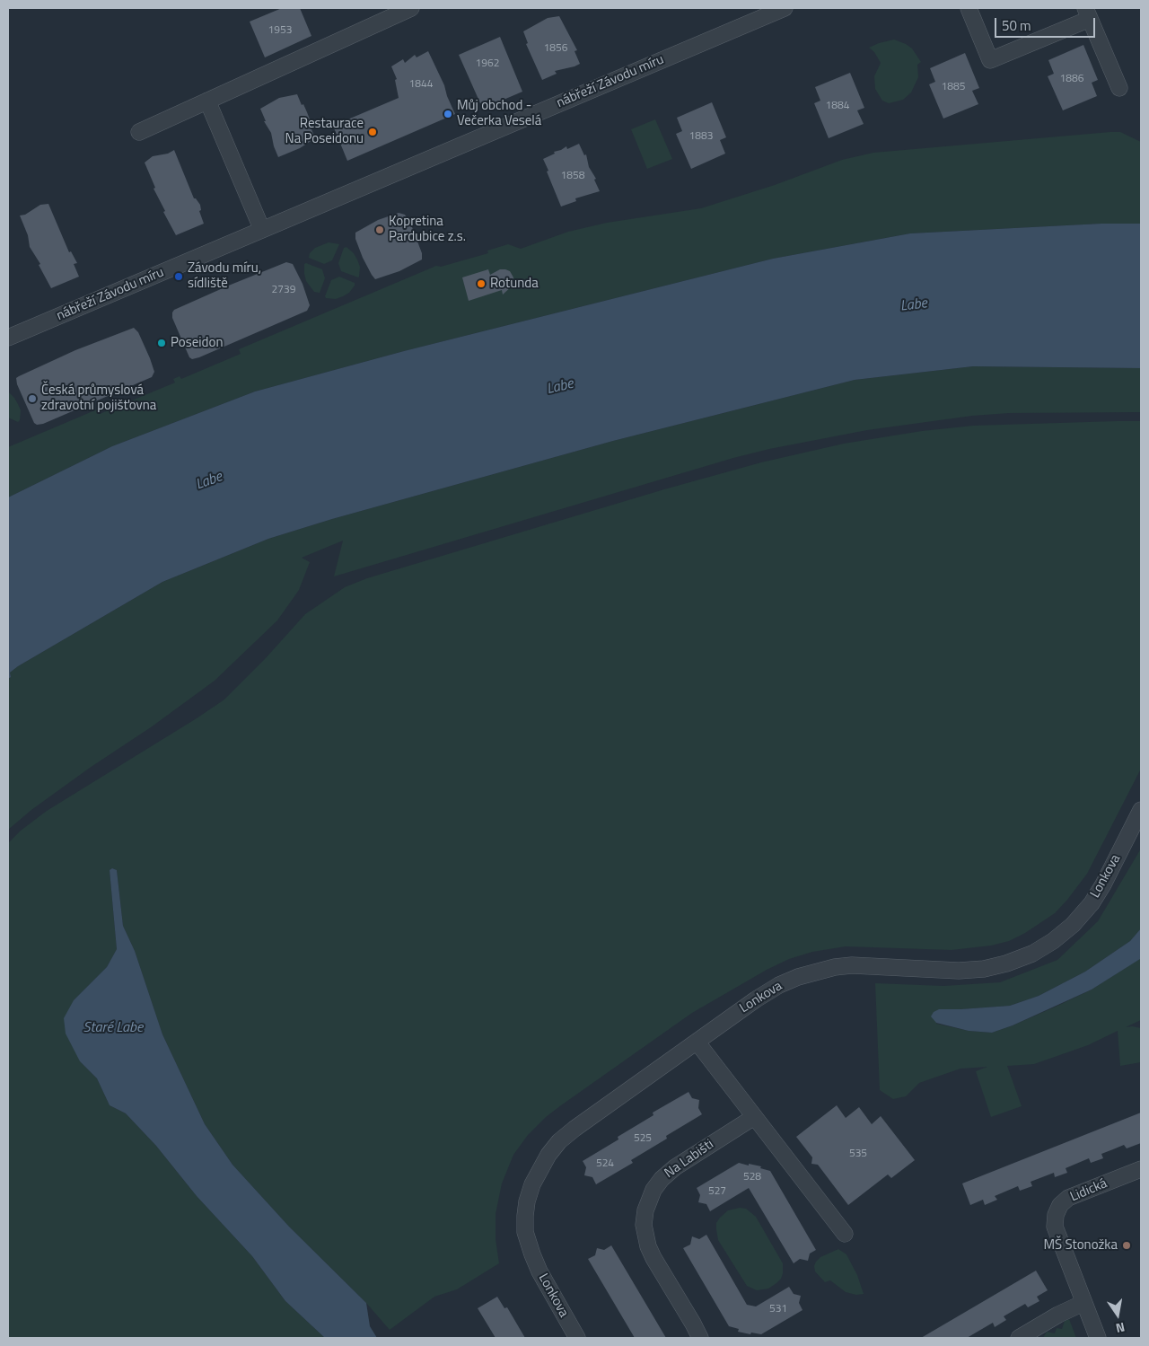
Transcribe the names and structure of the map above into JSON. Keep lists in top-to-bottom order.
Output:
{
  "streets": {
    "street": [
      "nábřeží Závodu míru",
      "Lonkova",
      "Na Labišti",
      "Lidická"
    ]
  },
  "water": ["Labe", "Staré Labe"],
  "places": [
    "Můj obchod - Večerka Veselá",
    "Restaurace Na Poseidonu",
    "Kopretina Pardubice z.s.",
    "Závodu míru, sídliště",
    "Rotunda",
    "Poseidon",
    "Česká průmyslová zdravotní pojišťovna",
    "MŠ Stonožka"
  ],
  "house_numbers": [
    "1953",
    "1856",
    "1962",
    "1886",
    "1844",
    "1885",
    "1884",
    "1883",
    "1858",
    "2739",
    "525",
    "535",
    "524",
    "528",
    "527",
    "531"
  ],
  "scale_bar": "50 m",
  "north": "bottom"
}
